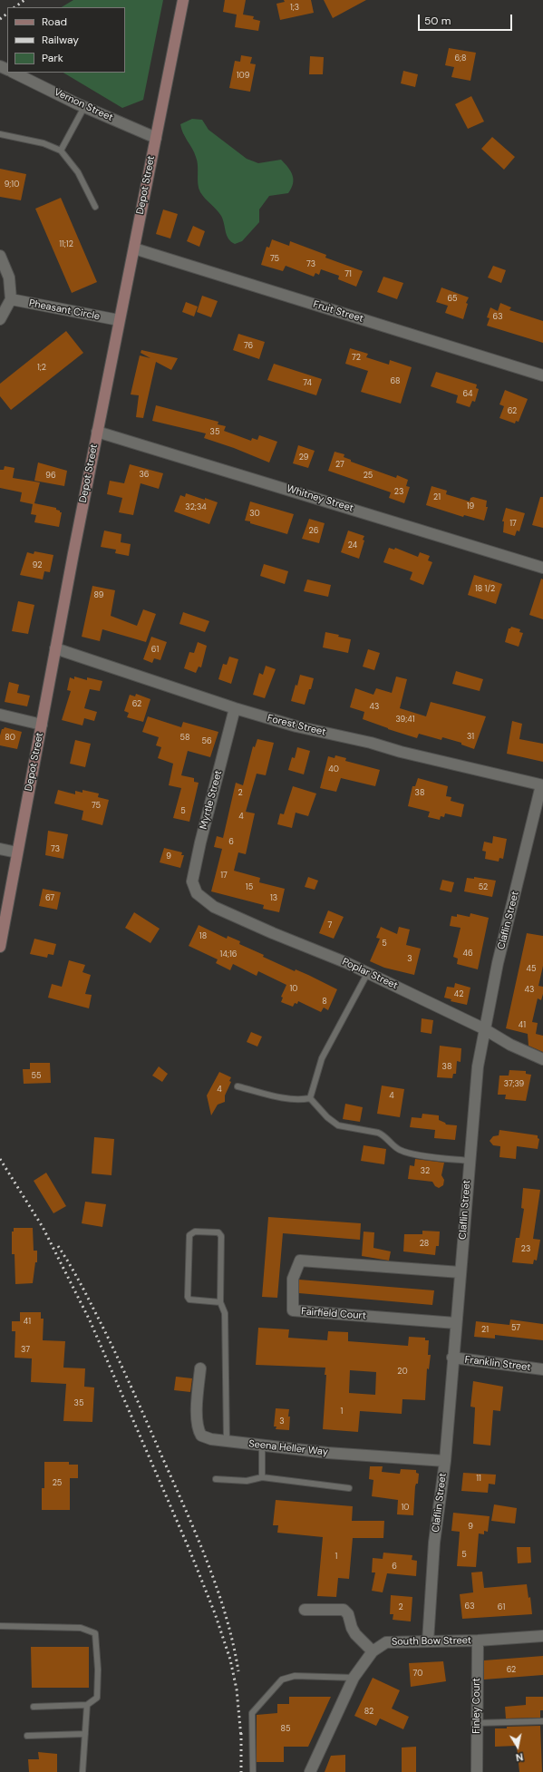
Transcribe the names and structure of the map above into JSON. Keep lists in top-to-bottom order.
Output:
{
  "streets": {
    "main road": ["Depot Street"],
    "street": [
      "Vernon Street",
      "Pheasant Circle",
      "Fruit Street",
      "Whitney Street",
      "Forest Street",
      "Myrtle Street",
      "Claflin Street",
      "Poplar Street",
      "Fairfield Court",
      "Franklin Street",
      "Seena Heller Way",
      "South Bow Street",
      "Finley Court"
    ]
  },
  "crossings": [
    ["Vernon Street", "Depot Street"],
    ["Depot Street", "Pheasant Circle"],
    ["Depot Street", "Fruit Street"],
    ["Depot Street", "Whitney Street"],
    ["Depot Street", "Forest Street"],
    ["Forest Street", "Myrtle Street"],
    ["Forest Street", "Claflin Street"],
    ["Myrtle Street", "Poplar Street"],
    ["Claflin Street", "Poplar Street"],
    ["Claflin Street", "Fairfield Court"],
    ["Claflin Street", "Franklin Street"],
    ["Claflin Street", "Seena Heller Way"],
    ["Claflin Street", "South Bow Street"],
    ["South Bow Street", "Finley Court"]
  ],
  "house_numbers": [
    "1;3",
    "6;8",
    "109",
    "9;10",
    "11;12",
    "75",
    "73",
    "71",
    "65",
    "63",
    "76",
    "72",
    "1;2",
    "68",
    "74",
    "64",
    "62",
    "35",
    "29",
    "27",
    "36",
    "96",
    "25",
    "23",
    "21",
    "19",
    "32;34",
    "30",
    "17",
    "26",
    "24",
    "92",
    "18 1/2",
    "89",
    "61",
    "62",
    "43",
    "39;41",
    "31",
    "80",
    "58",
    "56",
    "40",
    "2",
    "38",
    "75",
    "5",
    "4",
    "6",
    "73",
    "9",
    "17",
    "15",
    "52",
    "67",
    "13",
    "7",
    "18",
    "5",
    "46",
    "14;16",
    "3",
    "45",
    "10",
    "43",
    "42",
    "8",
    "41",
    "38",
    "55",
    "37;39",
    "4",
    "4",
    "32",
    "28",
    "23",
    "41",
    "57",
    "21",
    "37",
    "20",
    "35",
    "1",
    "3",
    "11",
    "25",
    "10",
    "9",
    "5",
    "1",
    "6",
    "63",
    "2",
    "61",
    "62",
    "70",
    "82",
    "85"
  ],
  "legend": ["Road", "Railway", "Park"],
  "scale_bar": "50 m",
  "north": "bottom"
}
